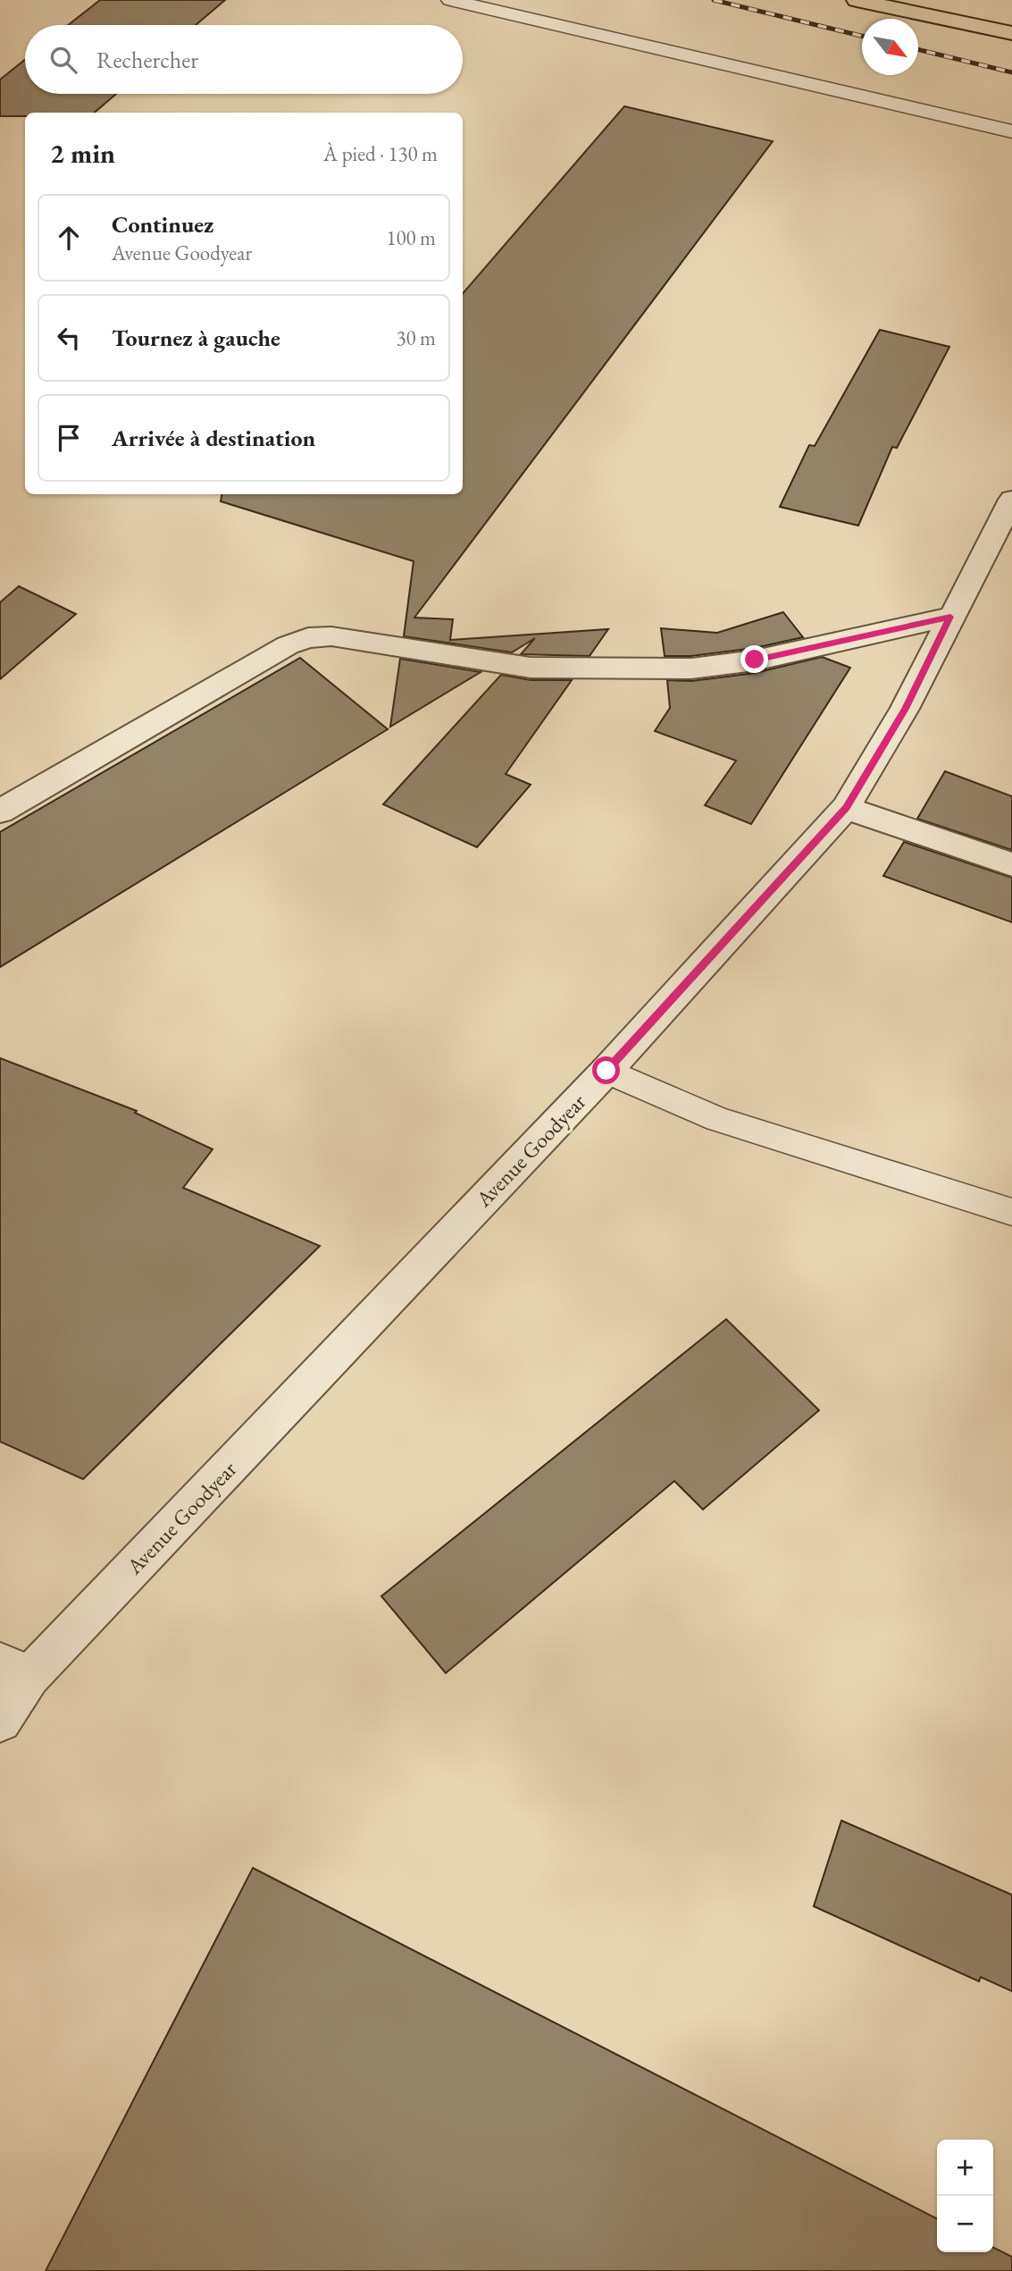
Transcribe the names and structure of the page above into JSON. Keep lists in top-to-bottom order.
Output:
{
  "streets": {
    "street": ["Avenue Goodyear"]
  },
  "north": "bottom right",
  "page": {
    "search": "Rechercher",
    "heading": ["2 min", "À pied · 130 m"],
    "list": [
      ["Continuez", "Avenue Goodyear", "100 m"],
      ["Tournez à gauche", "30 m"],
      "Arrivée à destination"
    ],
    "map_buttons": ["+", "−"]
  }
}
